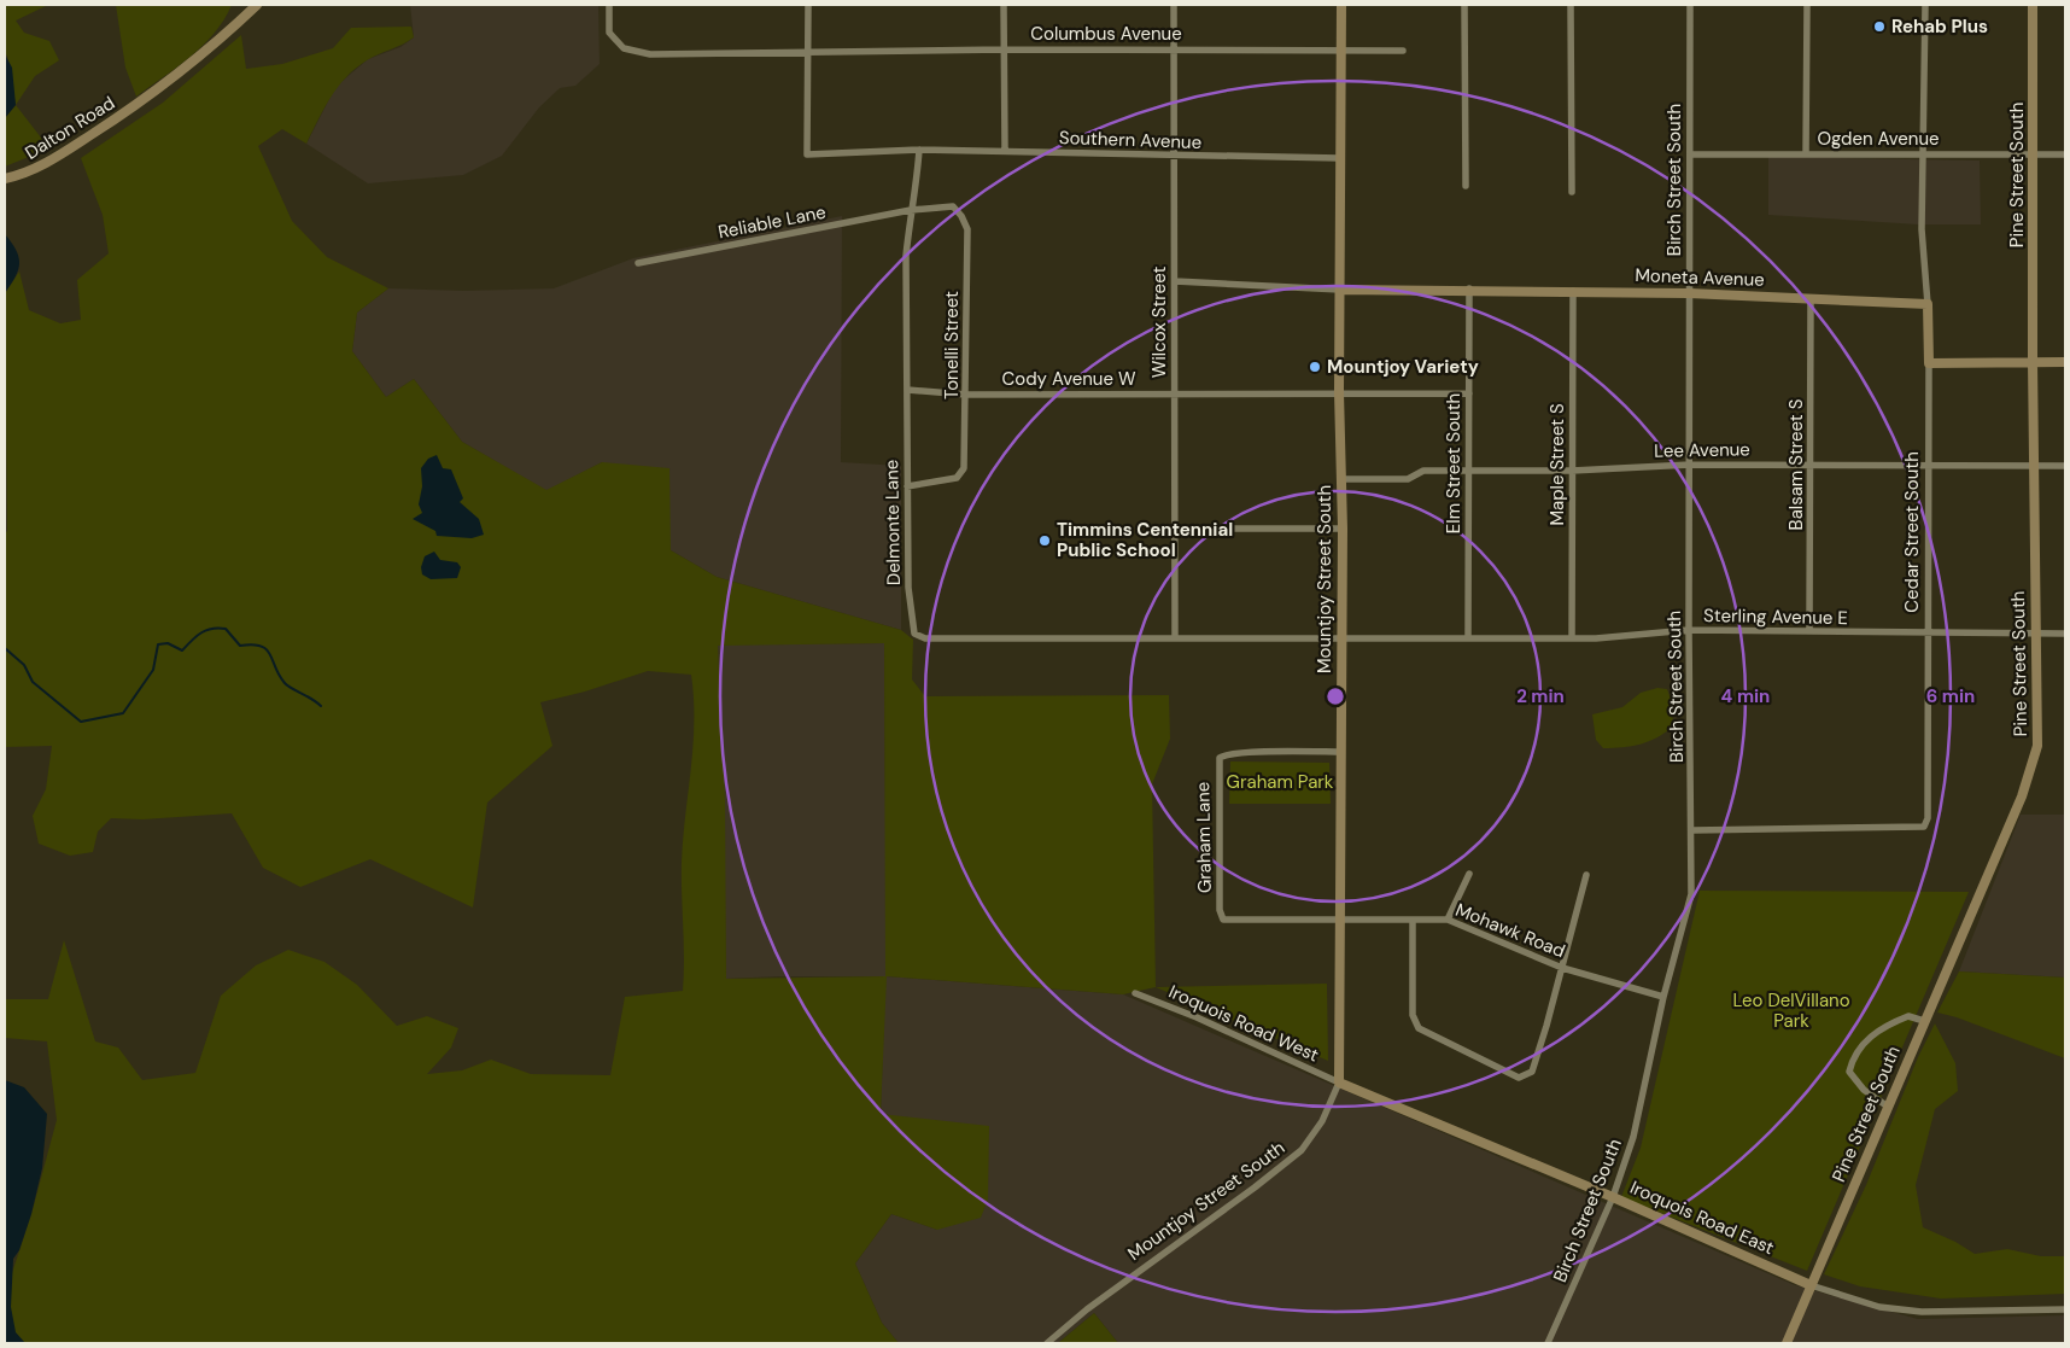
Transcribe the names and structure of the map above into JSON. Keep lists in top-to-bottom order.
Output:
{
  "streets": {
    "street": [
      "Columbus Avenue",
      "Dalton Road",
      "Ogden Avenue",
      "Southern Avenue",
      "Pine Street South",
      "Birch Street South",
      "Reliable Lane",
      "Moneta Avenue",
      "Wilcox Street",
      "Tonelli Street",
      "Cody Avenue W",
      "Lee Avenue",
      "Elm Street South",
      "Maple Street S",
      "Balsam Street S",
      "Delmonte Lane",
      "Cedar Street South",
      "Mountjoy Street South",
      "Sterling Avenue E",
      "Graham Lane",
      "Mohawk Road",
      "Iroquois Road West",
      "Iroquois Road East"
    ]
  },
  "crossings": [
    ["Columbus Avenue", "Southern Avenue"],
    ["Columbus Avenue", "Wilcox Street"],
    ["Columbus Avenue", "Mountjoy Street South"],
    ["Ogden Avenue", "Pine Street South"],
    ["Ogden Avenue", "Birch Street South"],
    ["Ogden Avenue", "Cedar Street South"],
    ["Southern Avenue", "Wilcox Street"],
    ["Southern Avenue", "Delmonte Lane"],
    ["Southern Avenue", "Mountjoy Street South"],
    ["Pine Street South", "Lee Avenue"],
    ["Pine Street South", "Sterling Avenue E"],
    ["Pine Street South", "Iroquois Road East"],
    ["Birch Street South", "Moneta Avenue"],
    ["Birch Street South", "Lee Avenue"],
    ["Birch Street South", "Cedar Street South"],
    ["Birch Street South", "Sterling Avenue E"],
    ["Birch Street South", "Mohawk Road"],
    ["Birch Street South", "Iroquois Road East"],
    ["Reliable Lane", "Tonelli Street"],
    ["Reliable Lane", "Delmonte Lane"],
    ["Moneta Avenue", "Elm Street South"],
    ["Moneta Avenue", "Maple Street S"],
    ["Moneta Avenue", "Balsam Street S"],
    ["Moneta Avenue", "Cedar Street South"],
    ["Moneta Avenue", "Mountjoy Street South"],
    ["Wilcox Street", "Cody Avenue W"],
    ["Wilcox Street", "Delmonte Lane"],
    ["Wilcox Street", "Sterling Avenue E"],
    ["Tonelli Street", "Cody Avenue W"],
    ["Tonelli Street", "Delmonte Lane"],
    ["Cody Avenue W", "Elm Street South"],
    ["Cody Avenue W", "Delmonte Lane"],
    ["Cody Avenue W", "Mountjoy Street South"],
    ["Lee Avenue", "Elm Street South"],
    ["Lee Avenue", "Maple Street S"],
    ["Lee Avenue", "Balsam Street S"],
    ["Lee Avenue", "Cedar Street South"],
    ["Lee Avenue", "Mountjoy Street South"],
    ["Elm Street South", "Sterling Avenue E"],
    ["Maple Street S", "Sterling Avenue E"],
    ["Balsam Street S", "Sterling Avenue E"],
    ["Delmonte Lane", "Sterling Avenue E"],
    ["Cedar Street South", "Sterling Avenue E"],
    ["Mountjoy Street South", "Sterling Avenue E"],
    ["Mountjoy Street South", "Graham Lane"],
    ["Mountjoy Street South", "Mohawk Road"],
    ["Mountjoy Street South", "Iroquois Road West"],
    ["Mountjoy Street South", "Iroquois Road East"],
    ["Graham Lane", "Mohawk Road"],
    ["Iroquois Road West", "Iroquois Road East"]
  ],
  "parks": ["Graham Park", "Leo DelVillano Park"],
  "places": ["Rehab Plus", "Mountjoy Variety", "Timmins Centennial Public School"],
  "rings": ["2 min", "4 min", "6 min"]
}
